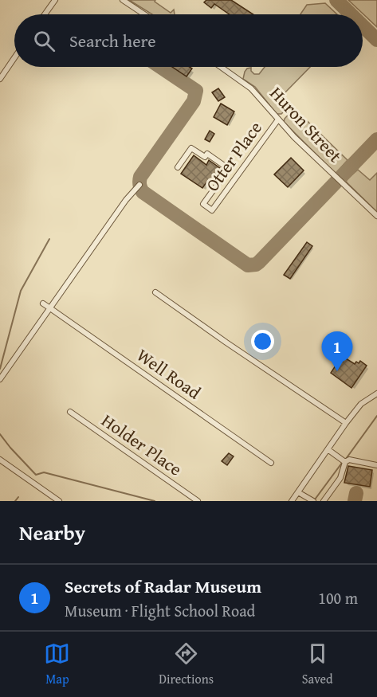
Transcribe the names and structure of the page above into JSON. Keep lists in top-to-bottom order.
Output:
{
  "streets": {
    "street": [
      "Huron Street",
      "Otter Place",
      "Well Road",
      "Holder Place"
    ]
  },
  "crossings": [
    ["Huron Street", "Otter Place"]
  ],
  "page": {
    "search": "Search here",
    "pins": "1",
    "heading": "Nearby",
    "list": [
      {
        "mark": "1",
        "name": "Secrets of Radar Museum",
        "note": "Museum · Flight School Road",
        "value": "100 m"
      }
    ],
    "nav": ["Map", "Directions", "Saved"]
  }
}
